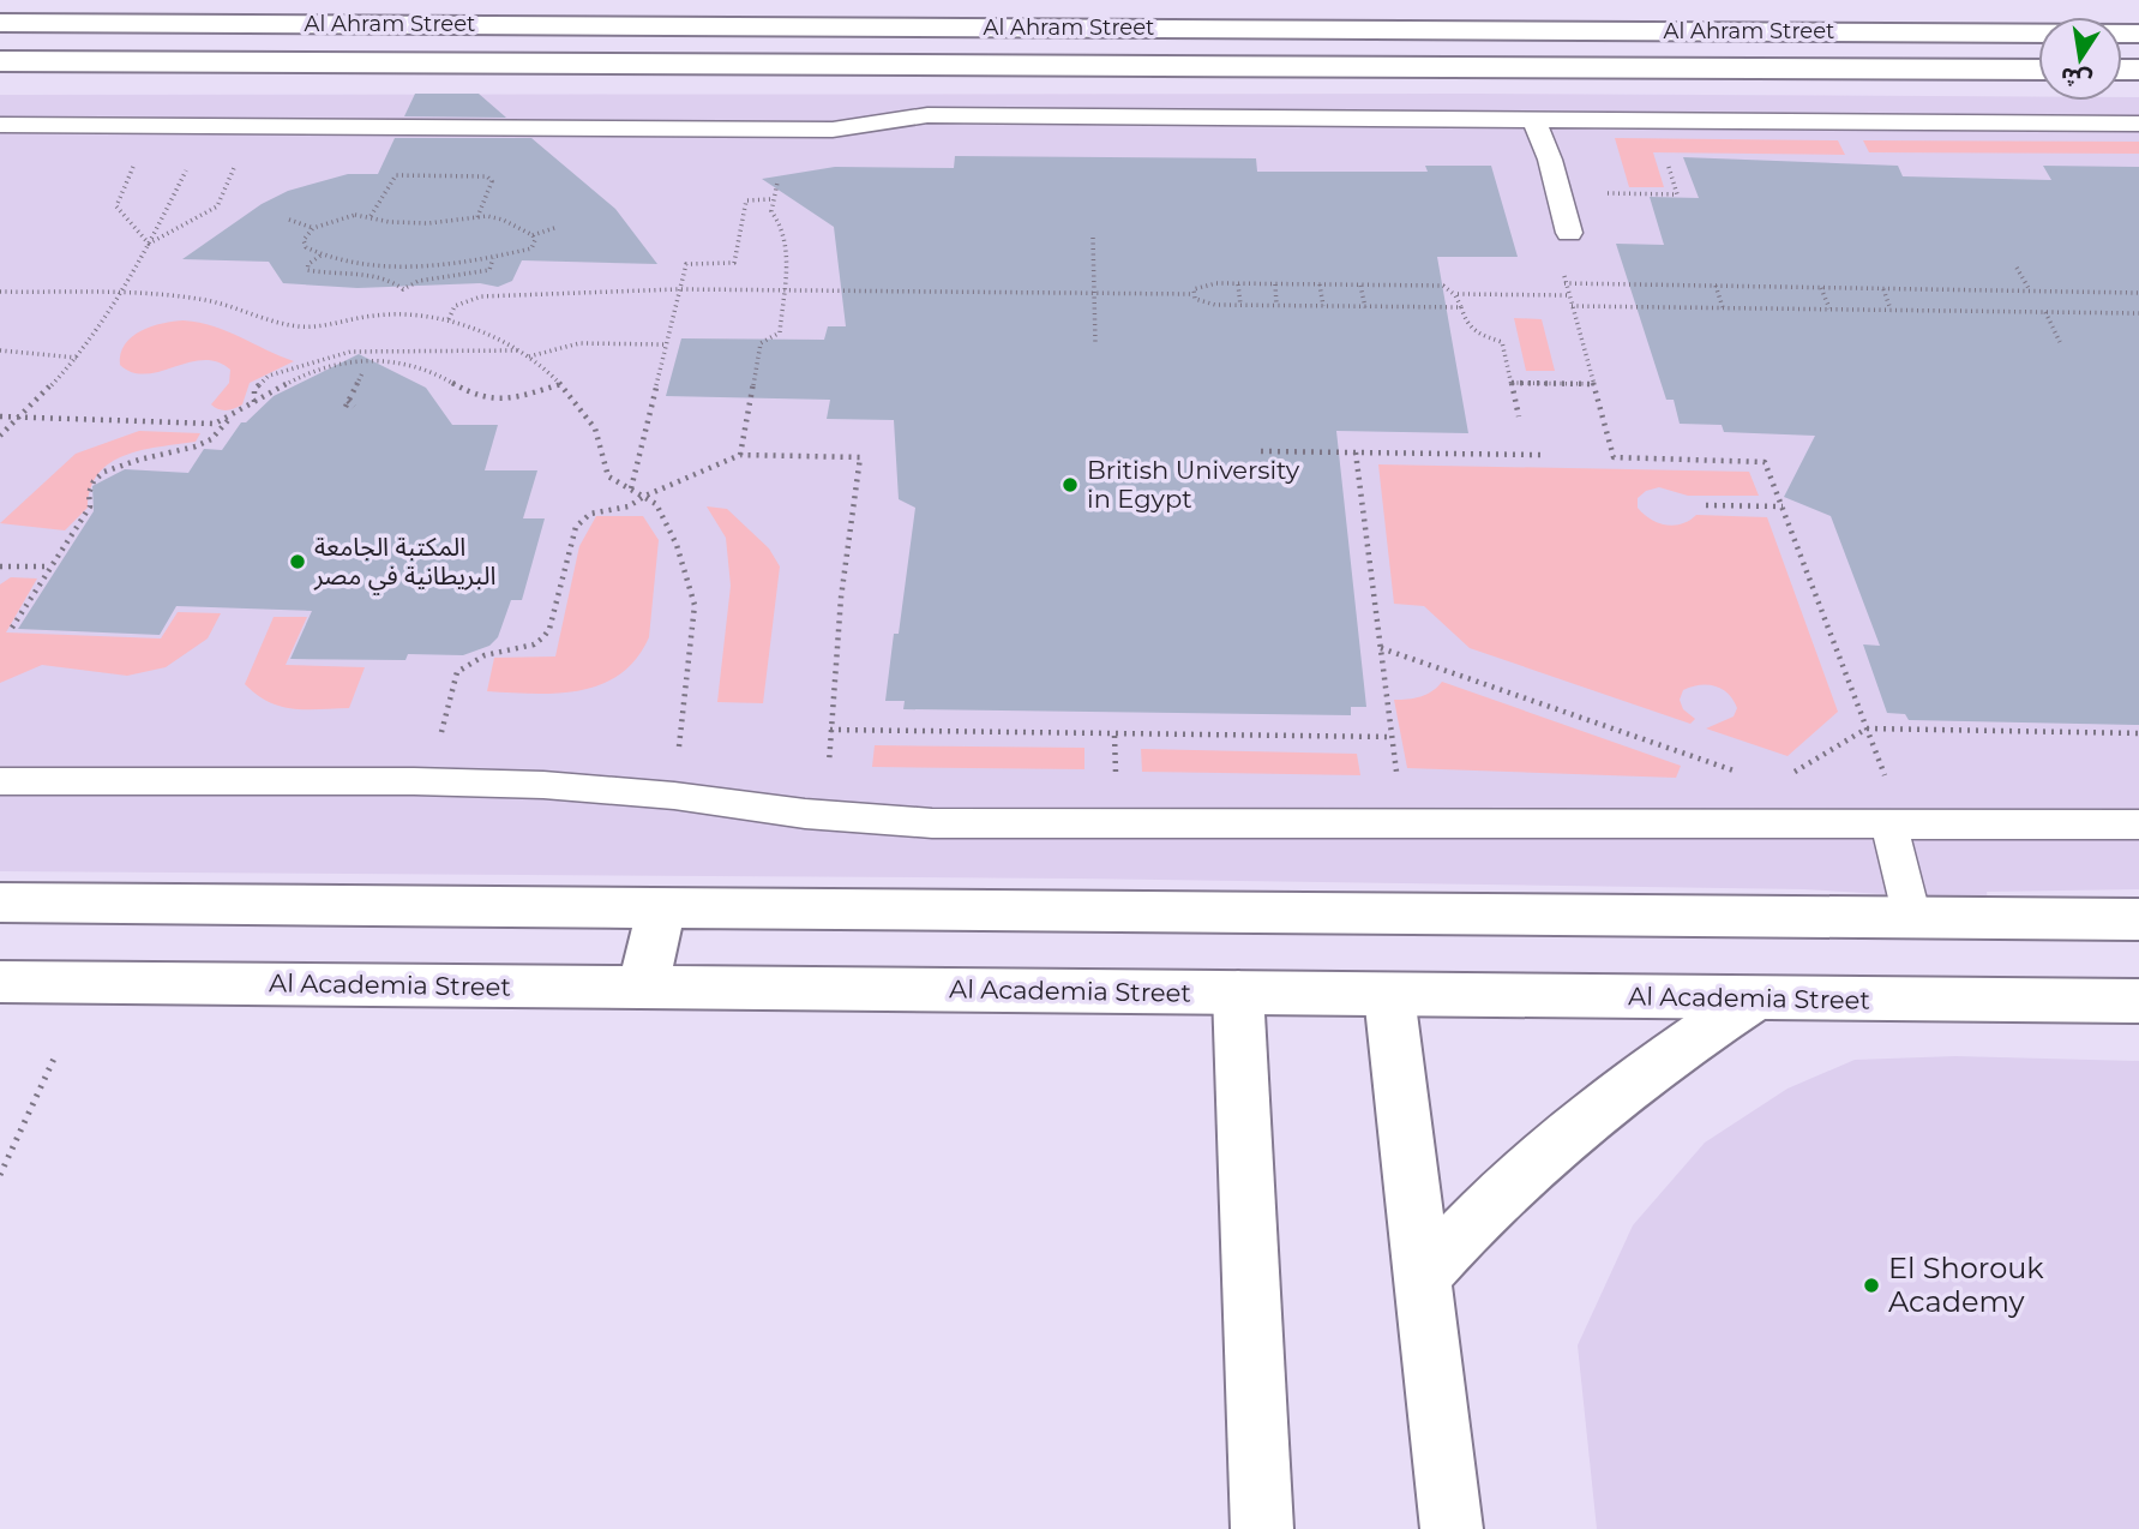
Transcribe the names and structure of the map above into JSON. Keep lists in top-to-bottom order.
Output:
{
  "streets": {
    "street": ["Al Ahram Street", "Al Academia Street"]
  },
  "places": ["British University in Egypt", "المكتبة الجامعة البريطانية في مصر", "El Shorouk Academy"],
  "north": "bottom"
}
